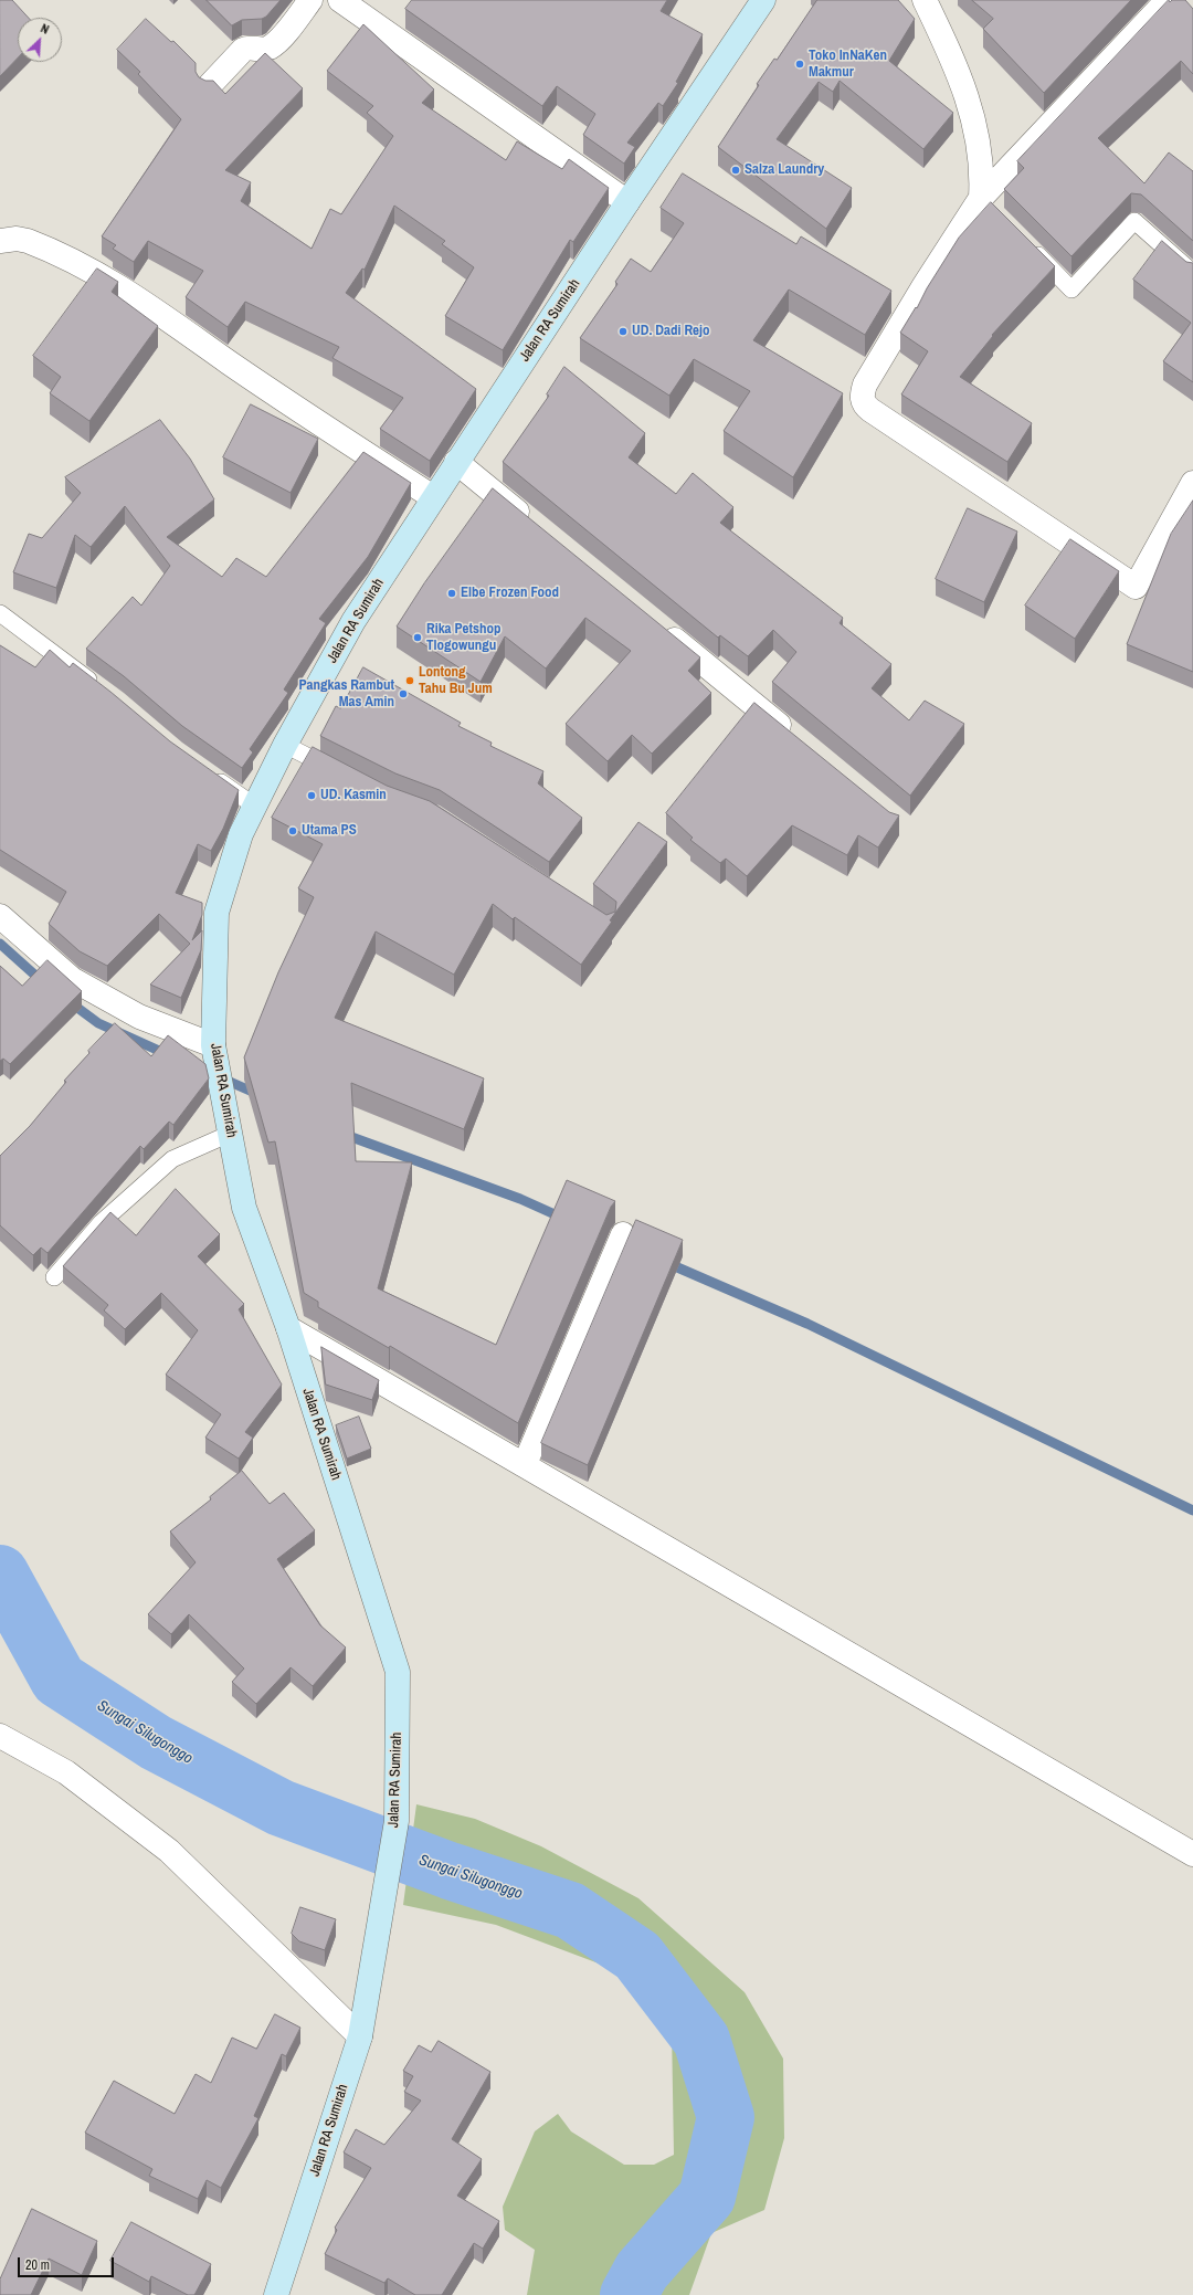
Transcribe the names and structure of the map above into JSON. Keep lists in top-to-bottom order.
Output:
{
  "streets": {
    "main road": ["Jalan RA Sumirah"]
  },
  "water": ["Sungai Silugonggo"],
  "places": [
    "Toko InNaKen Makmur",
    "Salza Laundry",
    "UD. Dadi Rejo",
    "Elbe Frozen Food",
    "Rika Petshop Tlogowungu",
    "Lontong Tahu Bu Jum",
    "Pangkas Rambut Mas Amin",
    "UD. Kasmin",
    "Utama PS"
  ],
  "scale_bar": "20 m",
  "north": "top right"
}
